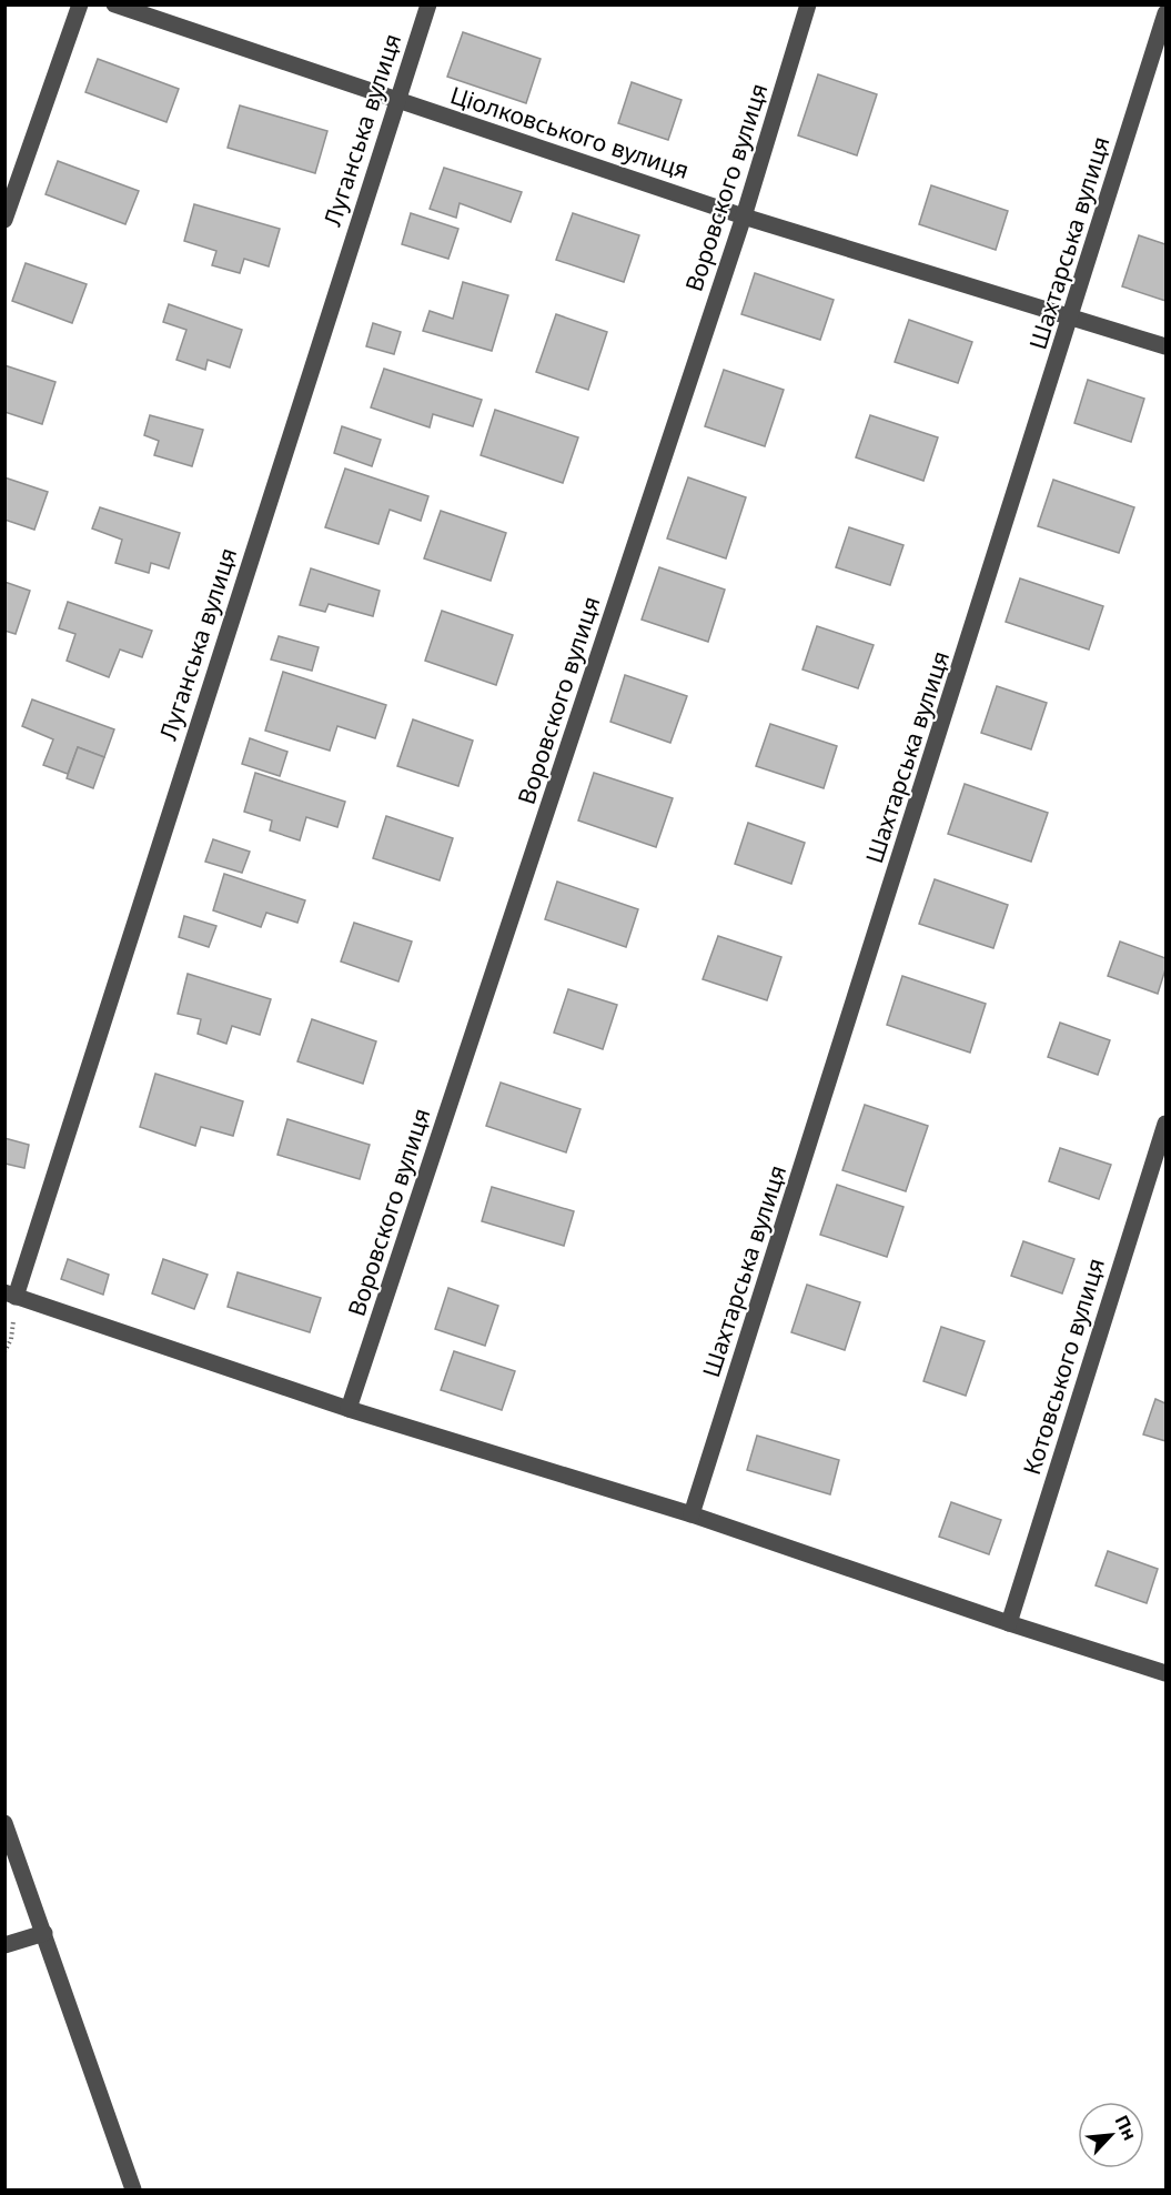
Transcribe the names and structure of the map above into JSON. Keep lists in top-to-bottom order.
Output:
{
  "streets": {
    "street": [
      "Луганська вулиця",
      "Ціолковського вулиця",
      "Воровского вулиця",
      "Шахтарська вулиця",
      "Котовського вулиця"
    ]
  },
  "crossings": [
    ["Луганська вулиця", "Ціолковського вулиця"],
    ["Ціолковського вулиця", "Воровского вулиця"],
    ["Ціолковського вулиця", "Шахтарська вулиця"]
  ],
  "north": "top right"
}
